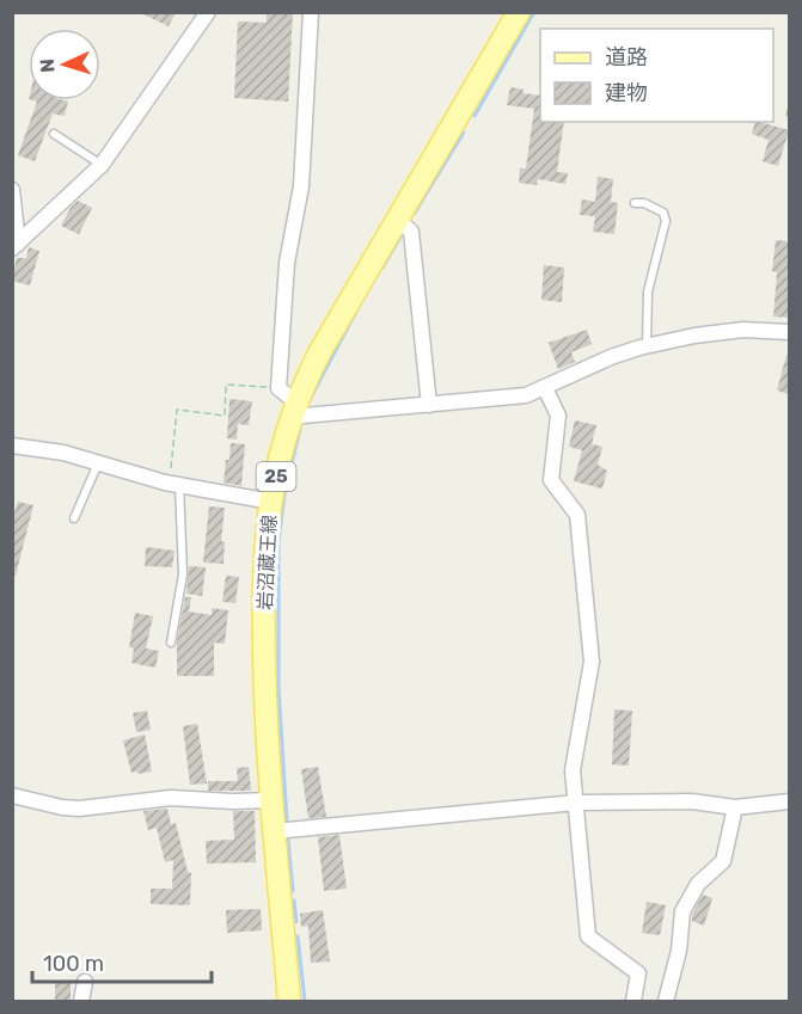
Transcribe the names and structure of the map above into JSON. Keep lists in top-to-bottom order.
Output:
{
  "streets": {
    "main road": ["25", "岩沼蔵王線"]
  },
  "legend": ["道路", "建物"],
  "scale_bar": "100 m",
  "north": "left"
}
